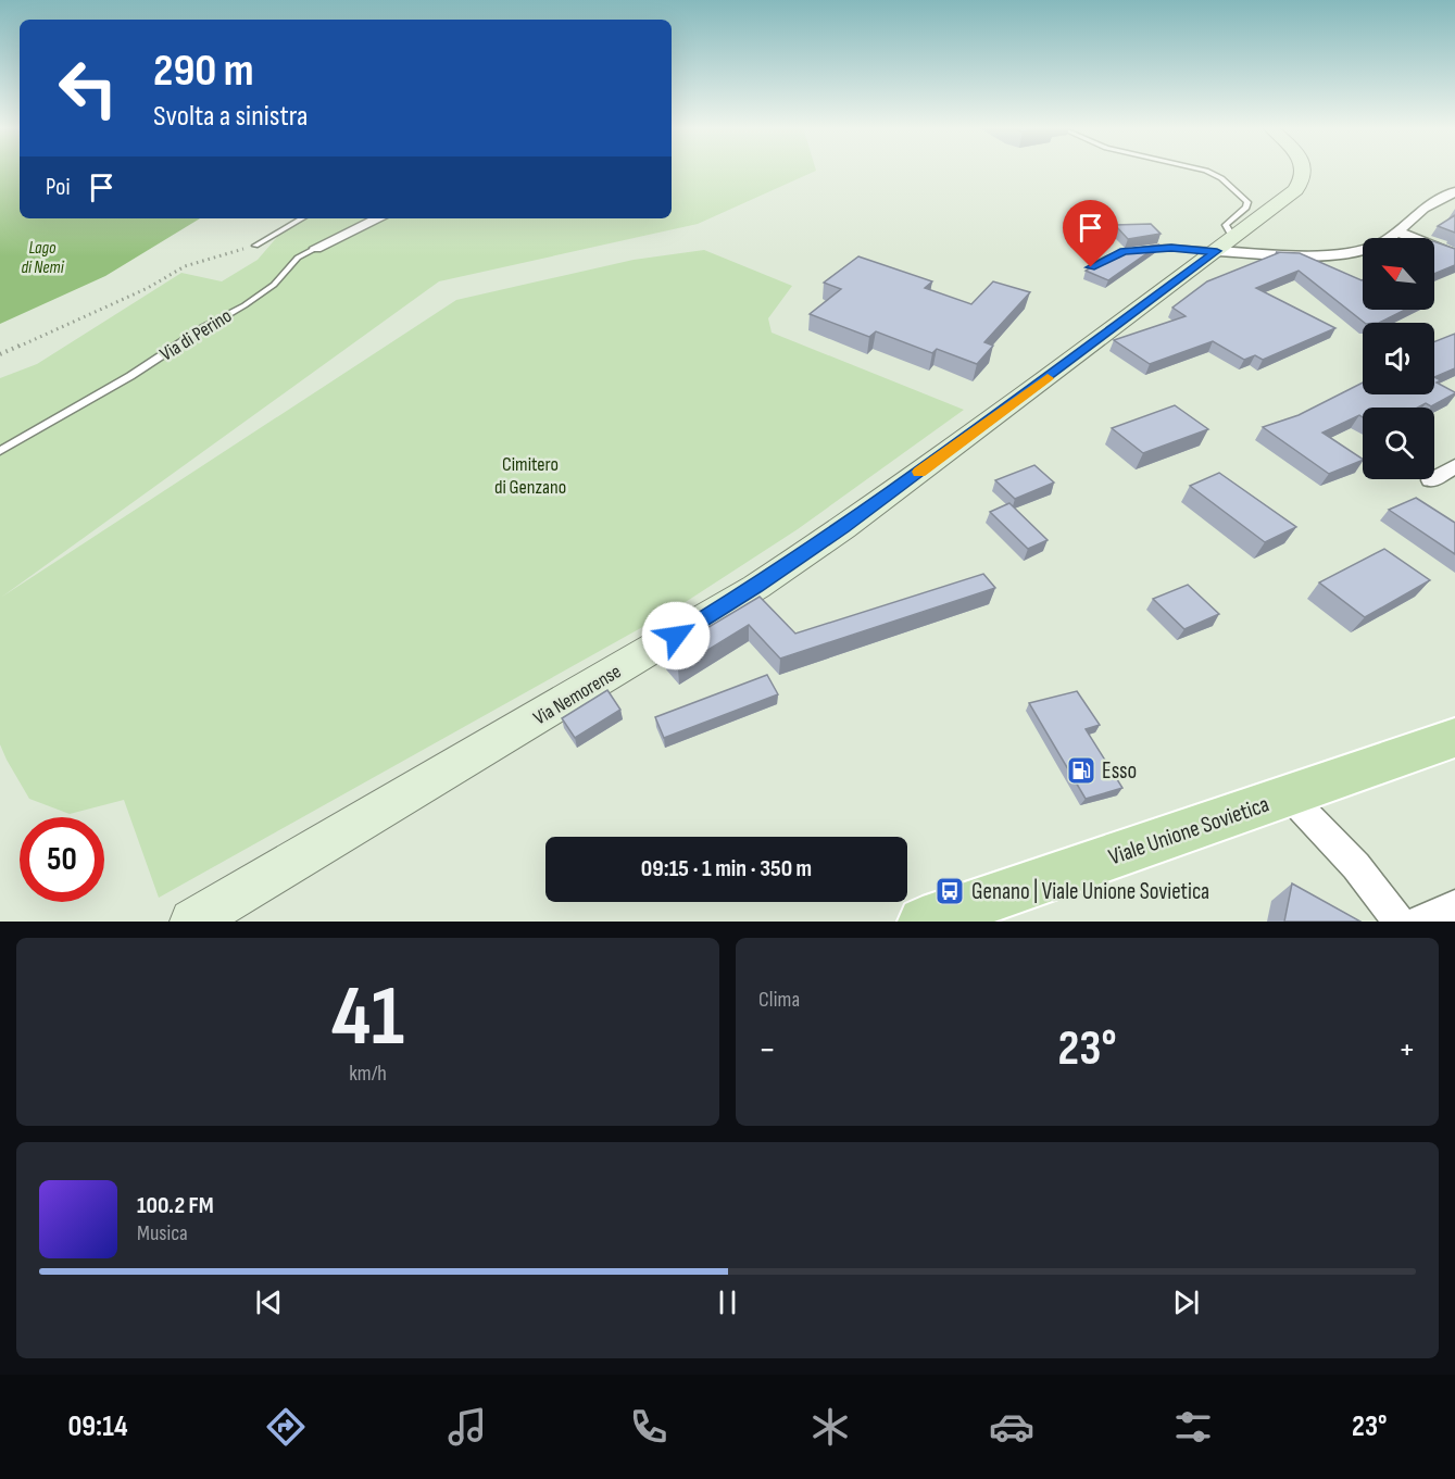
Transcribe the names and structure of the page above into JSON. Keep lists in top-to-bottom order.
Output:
{
  "streets": {
    "main road": ["Via Nemorense", "Viale Unione Sovietica"],
    "street": ["Via di Perino"]
  },
  "water": ["Lago di Nemi"],
  "parks": ["Cimitero di Genzano"],
  "places": {
    "fuel station": ["Esso"],
    "bus stop": ["Genano | Viale Unione Sovietica"]
  },
  "north": "top left",
  "page": {
    "turn": ["290 m", "Svolta a sinistra"],
    "then": "Poi",
    "limit": "50",
    "trip": "09:15 · 1 min · 350 m",
    "tile": [
      ["41", "km/h"],
      "Clima"
    ],
    "heat": ["−", "23°", "+"],
    "song": ["100.2 FM", "Musica"],
    "tabs": ["09:14", "23°"]
  }
}
